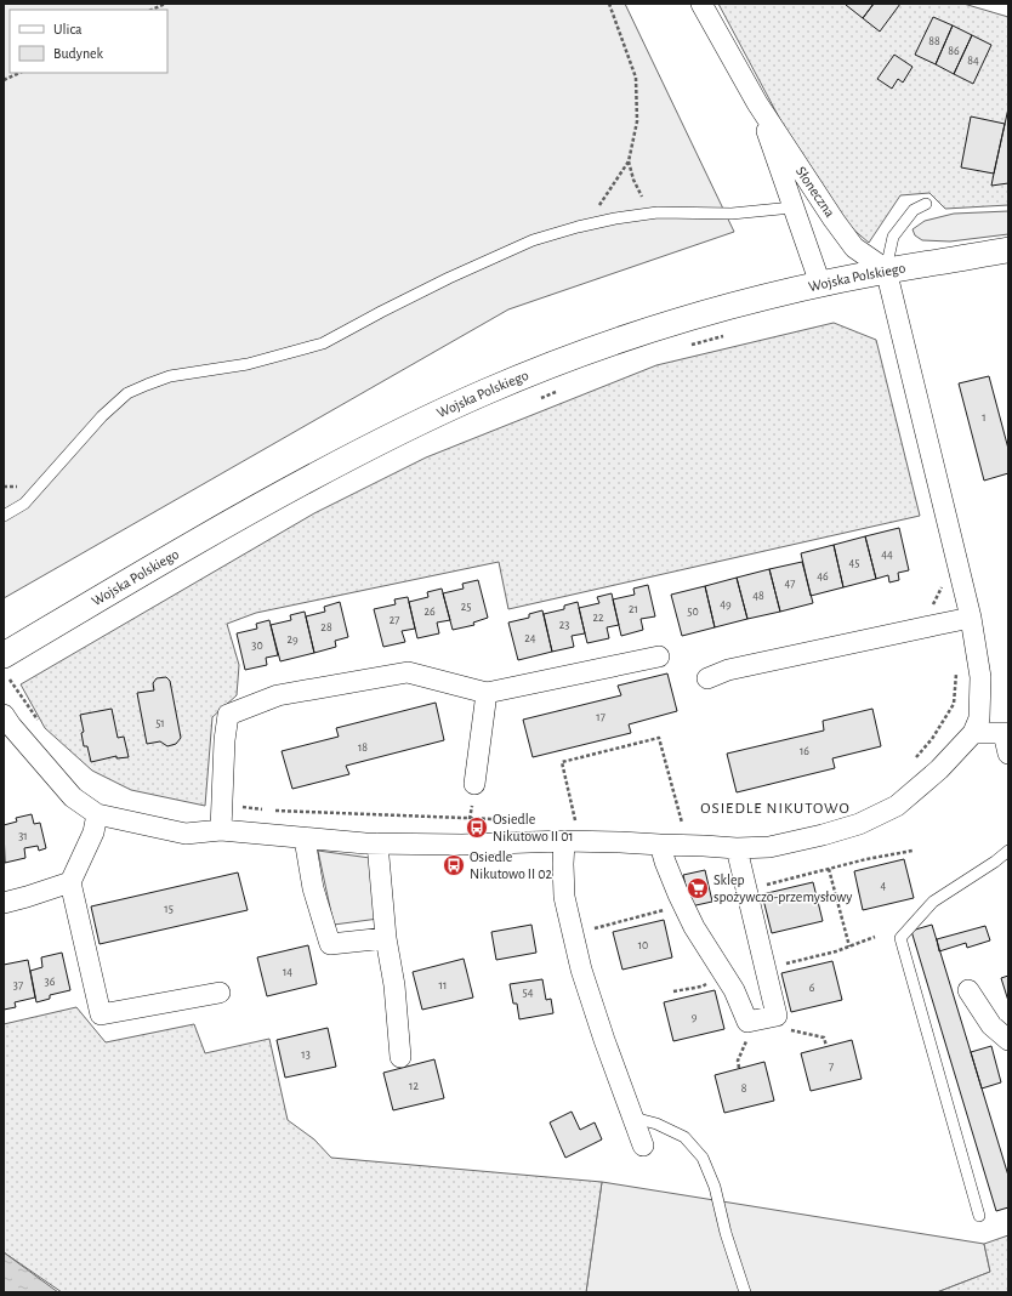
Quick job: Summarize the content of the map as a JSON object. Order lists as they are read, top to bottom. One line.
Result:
{"streets":{"street":["Słoneczna","Wojska Polskiego"]},"crossings":[["Słoneczna","Wojska Polskiego"]],"districts":["OSIEDLE NIKUTOWO"],"places":{"bus stop":["Osiedle Nikutowo II 01","Osiedle Nikutowo II 02"],"supermarket":["Sklep spożywczo-przemysłowy"]},"house_numbers":["88","86","84","1","44","45","46","47","48","49","25","21","26","50","22","27","23","28","24","29","30","17","51","18","16","31","4","15","10","14","36","37","11","6","54","9","13","7","12","8"],"legend":["Ulica","Budynek"]}
